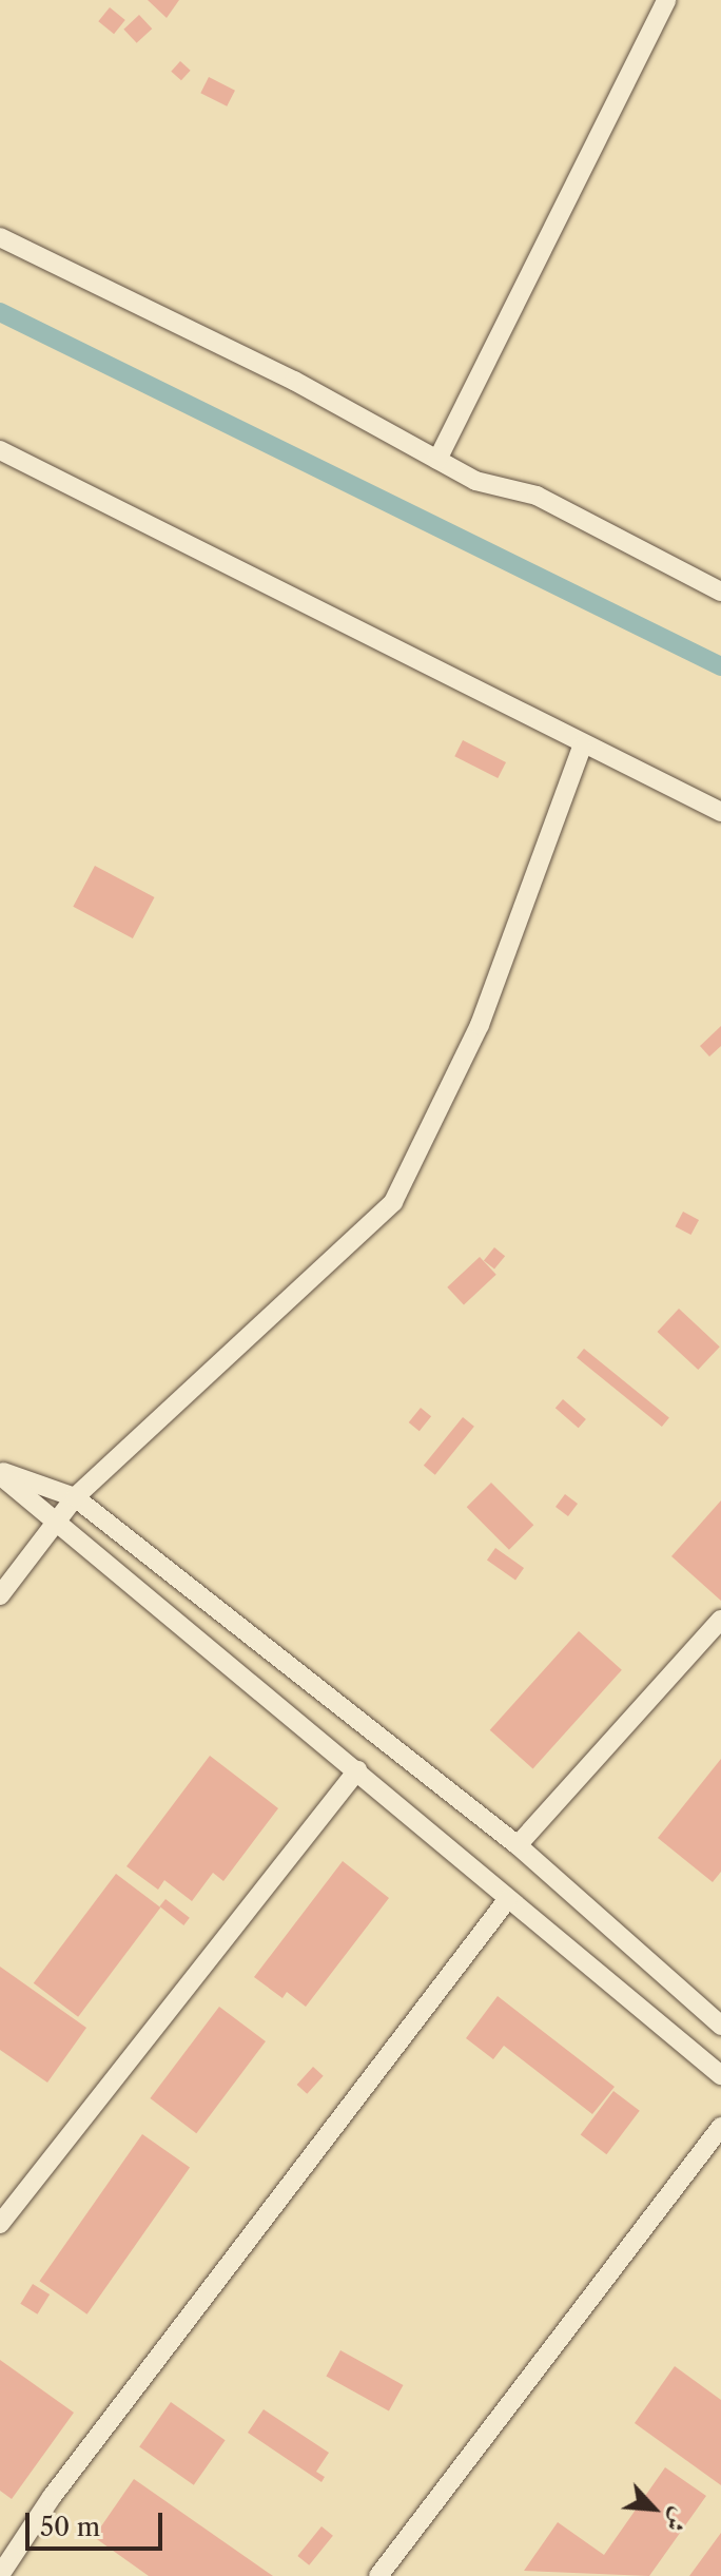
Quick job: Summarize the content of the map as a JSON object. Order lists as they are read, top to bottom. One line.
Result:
{"scale_bar":"50 m","north":"bottom right"}
